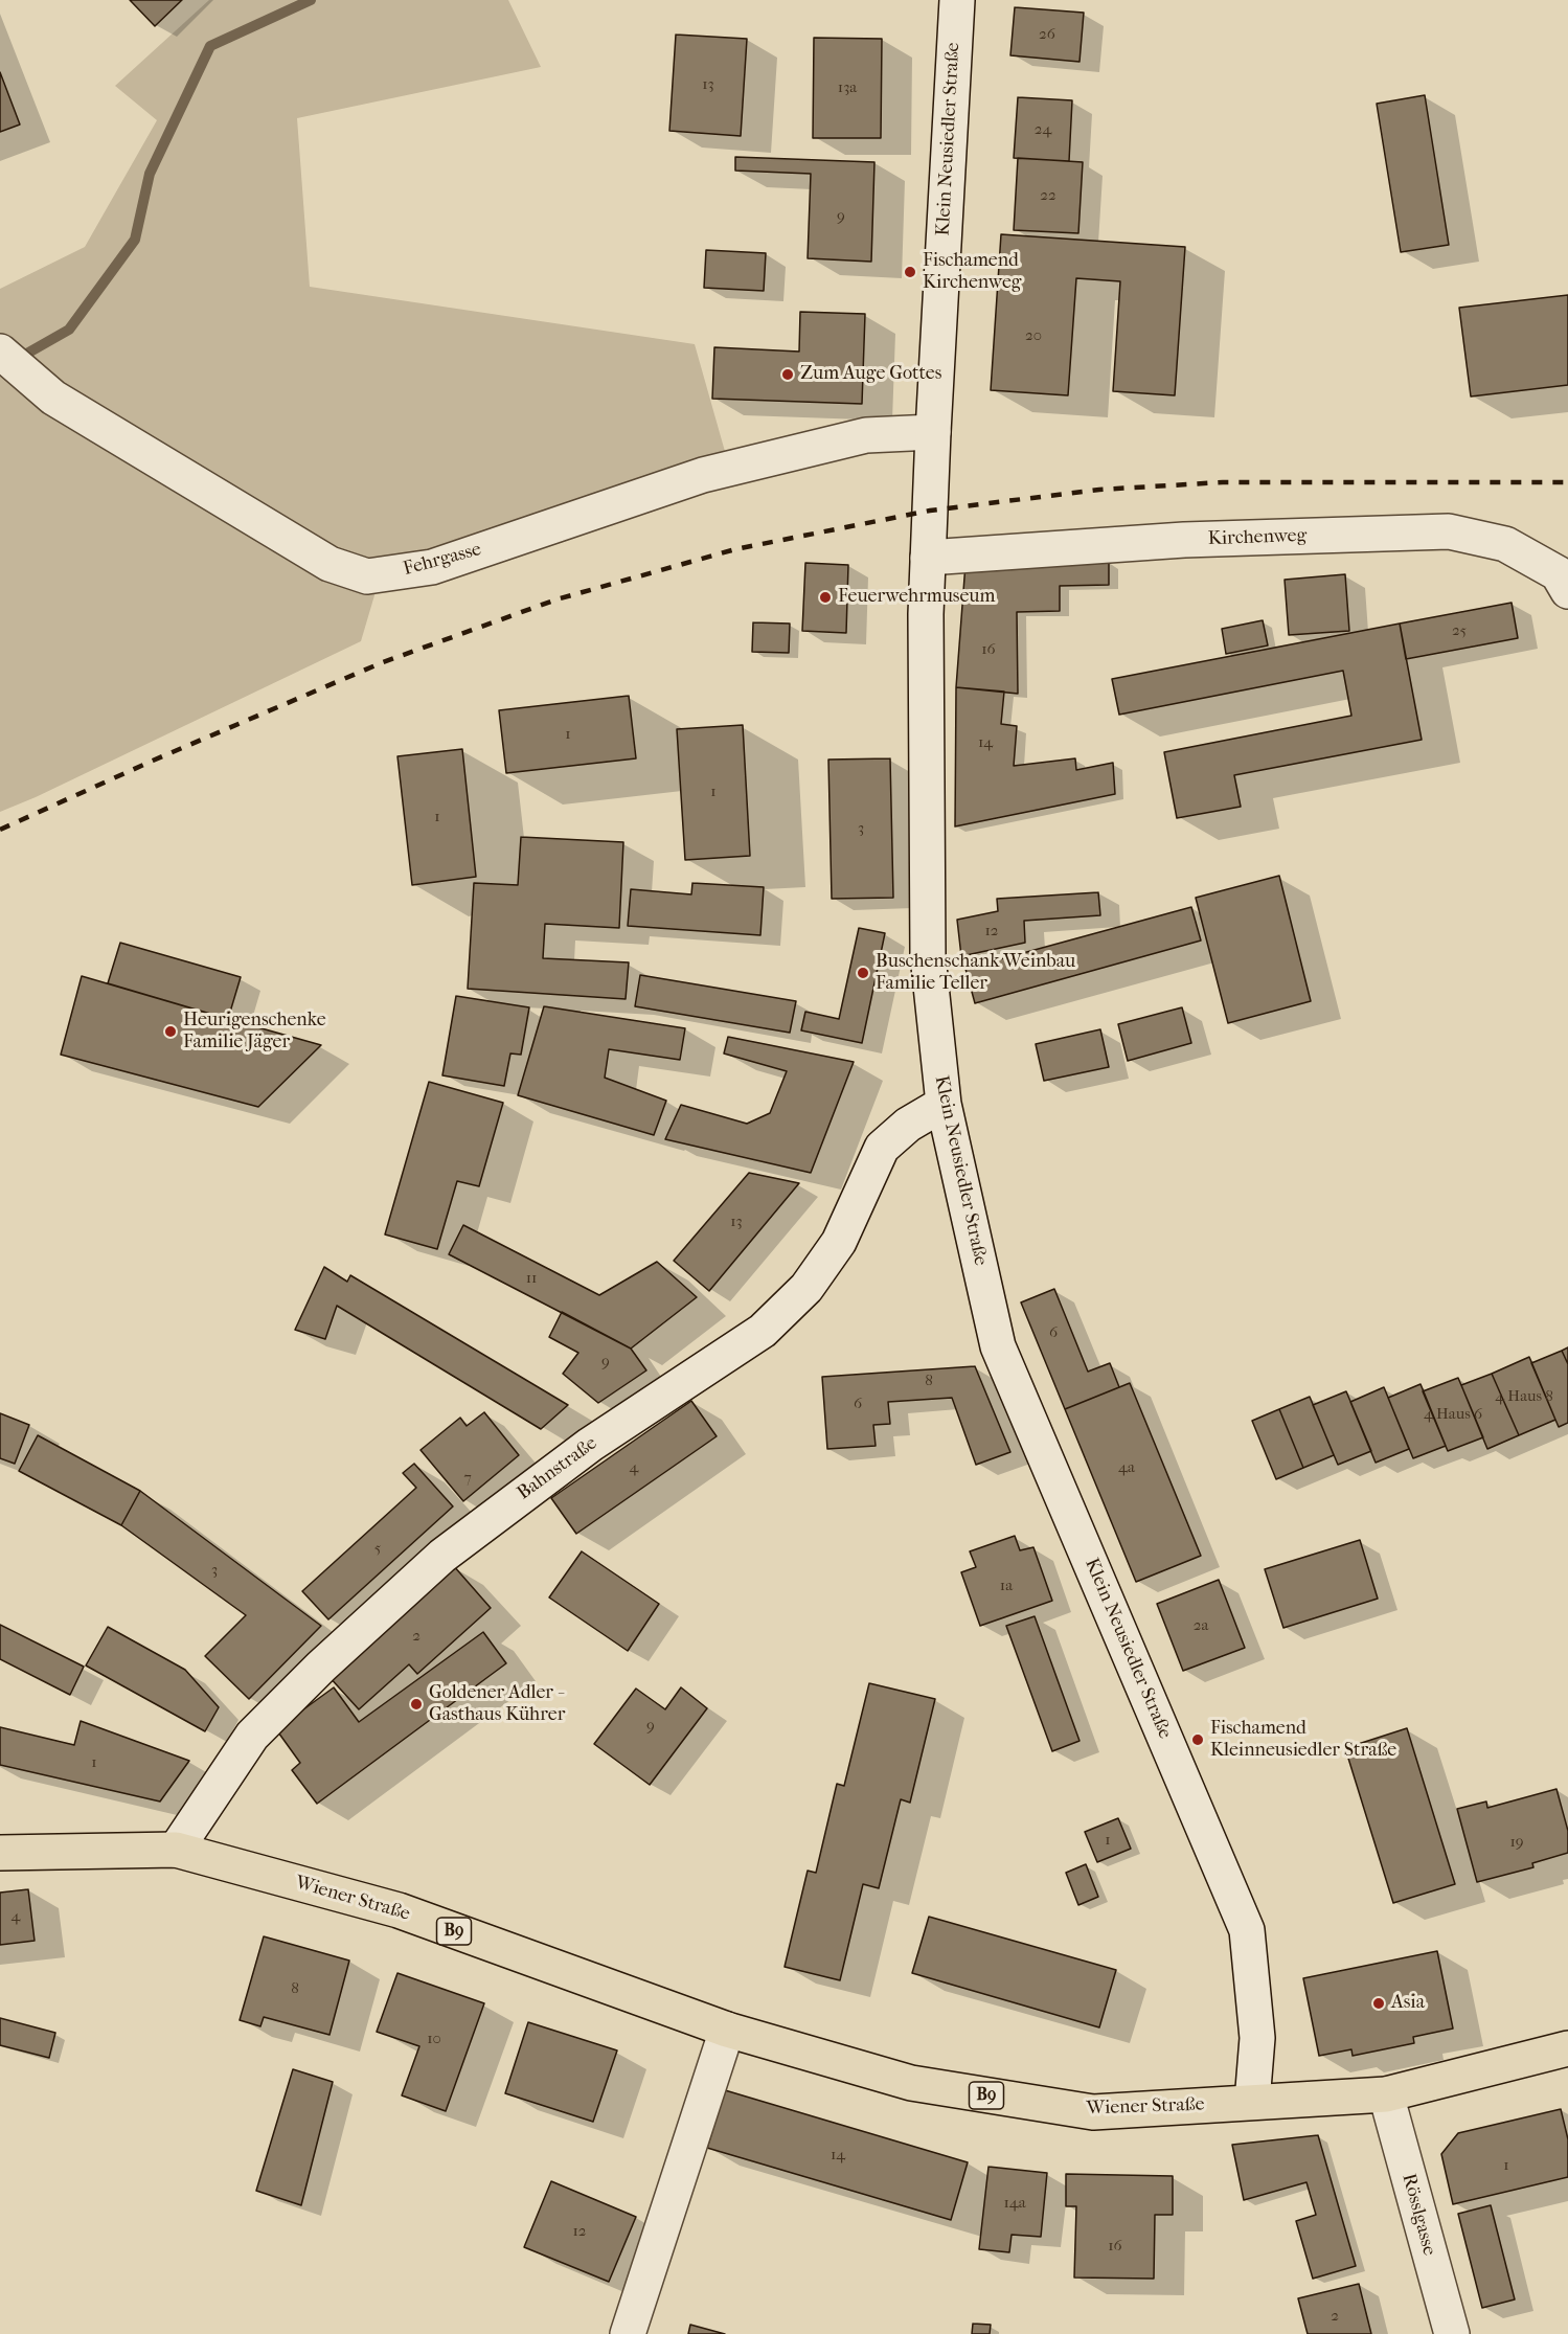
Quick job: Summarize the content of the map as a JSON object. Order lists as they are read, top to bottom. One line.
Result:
{"streets":{"main road":["Wiener Straße","B9"],"street":["Klein Neusiedler Straße","Kirchenweg","Fehrgasse","Bahnstraße","Rösslgasse"]},"crossings":[["Klein Neusiedler Straße","Kirchenweg"],["Klein Neusiedler Straße","Fehrgasse"],["Klein Neusiedler Straße","Bahnstraße"],["Klein Neusiedler Straße","Wiener Straße"],["Bahnstraße","Wiener Straße"],["Wiener Straße","Rösslgasse"]],"places":["Fischamend Kirchenweg","Zum Auge Gottes","Feuerwehrmuseum","Buschenschank Weinbau Familie Teller","Heurigenschenke Familie Jäger","Goldener Adler - Gasthaus Kührer","Fischamend Kleinneusiedler Straße","Asia"],"house_numbers":["26","13","13a","24","22","9","20","25","16","1","14","1","1","3","12","13","11","6","9","8","4 Haus 8","6","4 Haus 6","4","4a","7","5","3","1a","2a","2","9","1","1","19","4","8","10","14","1","14a","12","16","2"]}
